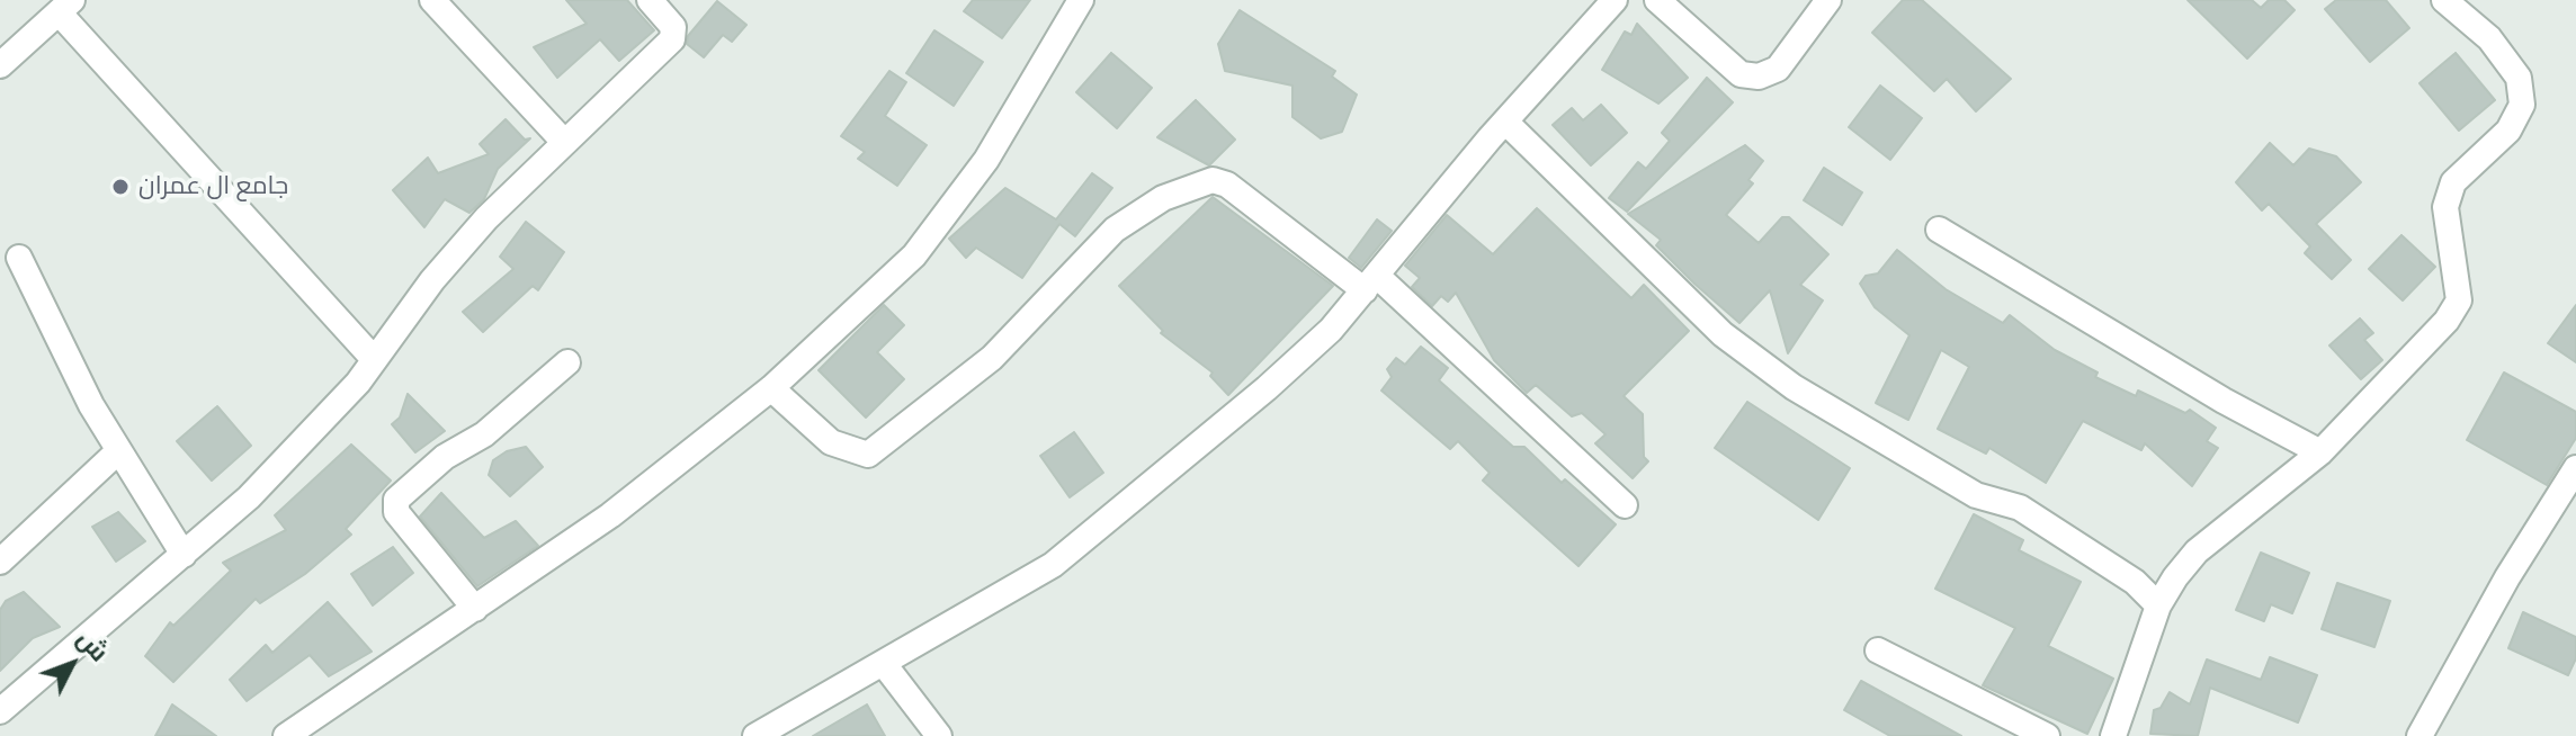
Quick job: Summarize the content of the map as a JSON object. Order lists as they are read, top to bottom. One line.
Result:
{"places":["جامع ال عمران"],"north":"top right"}
